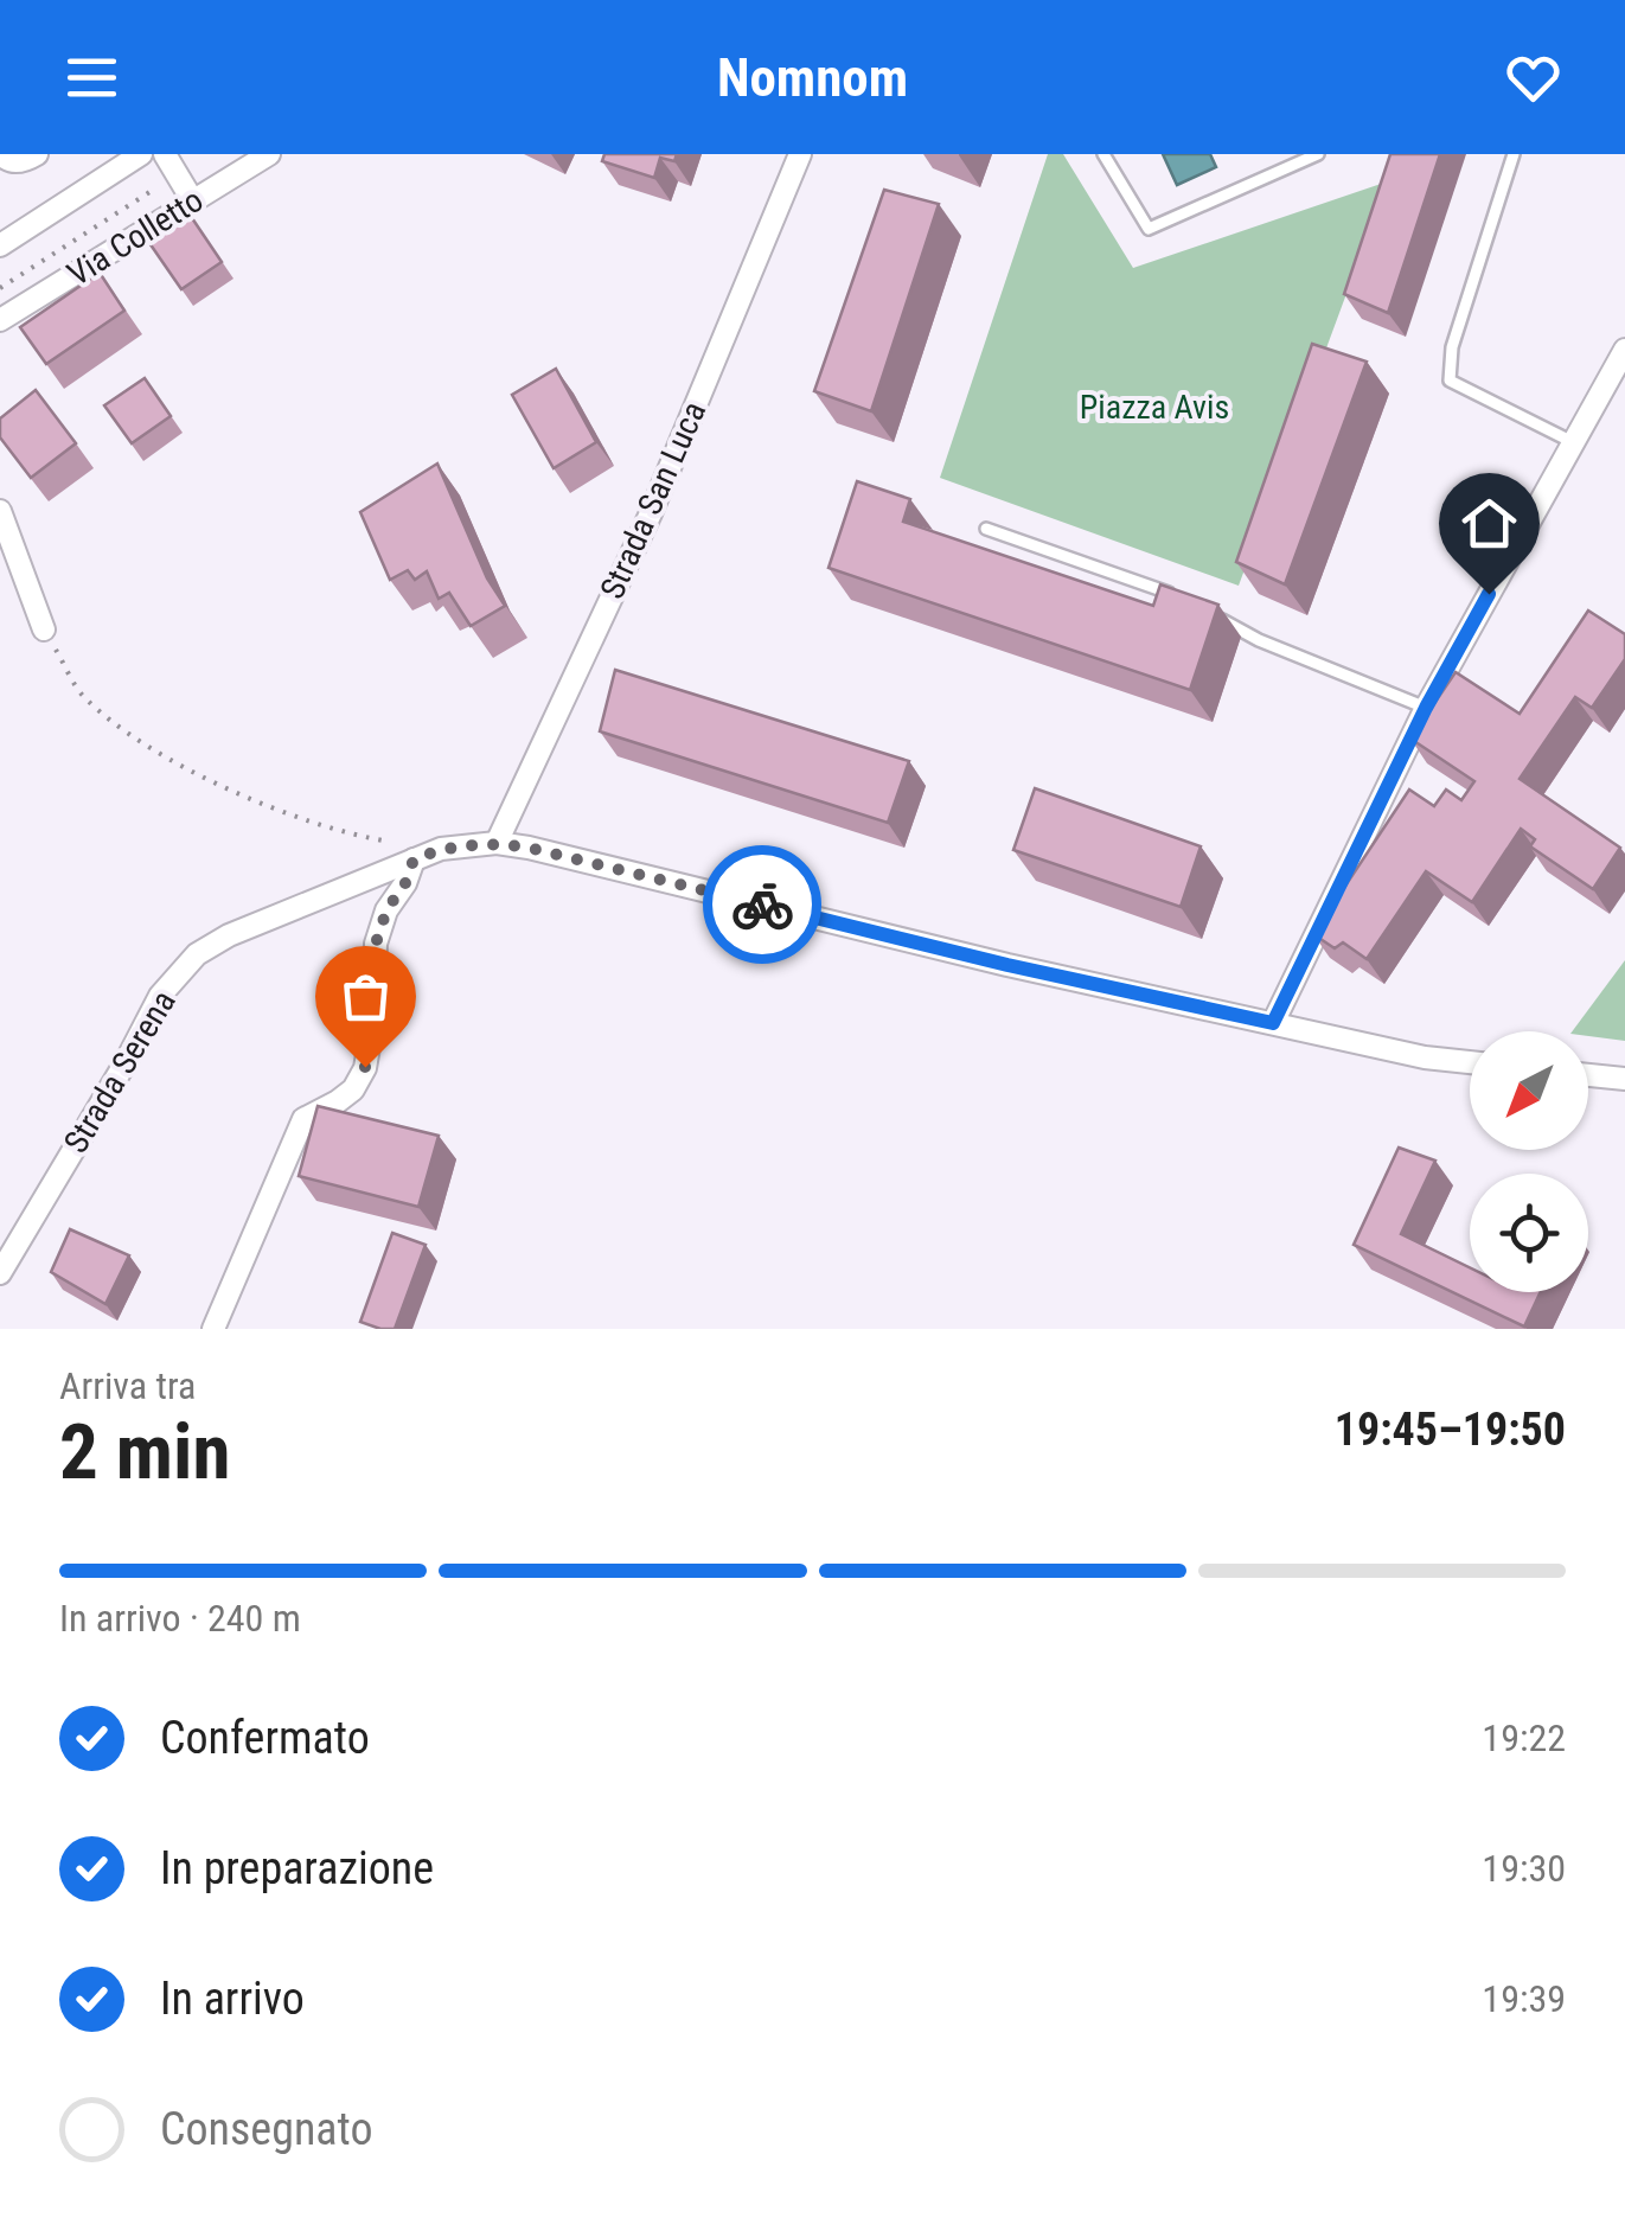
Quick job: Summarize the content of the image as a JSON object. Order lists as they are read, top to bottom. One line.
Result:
{"streets":{"street":["Via Colletto","Strada San Luca","Strada Serena"]},"crossings":[["Strada San Luca","Strada Serena"]],"parks":["Piazza Avis"],"north":"bottom left","page":{"header":"Nomnom","heading":["2 min","Arriva tra","19:45–19:50"],"bar":"In arrivo · 240 m","list":[["Confermato","19:22"],["In preparazione","19:30"],["In arrivo","19:39"],"Consegnato"]}}
